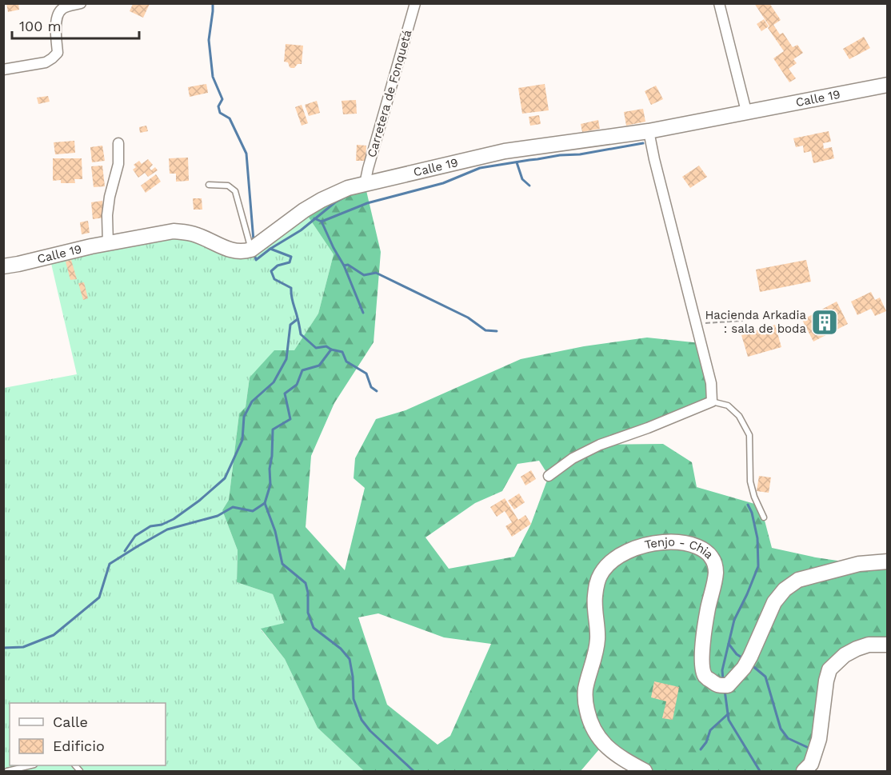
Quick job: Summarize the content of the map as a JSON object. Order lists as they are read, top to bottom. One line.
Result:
{"streets":{"street":["Carretera de Fonquetá","Calle 19","Tenjo - Chia"]},"crossings":[["Carretera de Fonquetá","Calle 19"]],"places":{"building":["Hacienda Arkadia : sala de boda"]},"legend":["Calle","Edificio"],"scale_bar":"100 m"}
